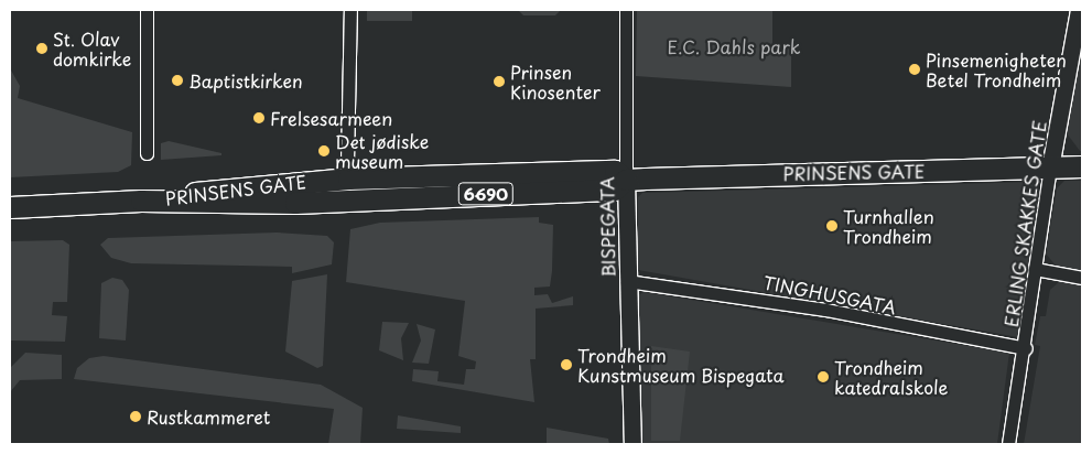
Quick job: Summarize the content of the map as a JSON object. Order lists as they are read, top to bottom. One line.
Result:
{"streets":{"main road":["PRINSENS GATE","6690"],"street":["ERLING SKAKKES GATE","BISPEGATA","TINGHUSGATA"]},"crossings":[["PRINSENS GATE","ERLING SKAKKES GATE"],["PRINSENS GATE","BISPEGATA"],["ERLING SKAKKES GATE","TINGHUSGATA"],["BISPEGATA","TINGHUSGATA"]],"parks":["E.C. Dahls park"],"places":["St. Olav domkirke","Pinsemenigheten Betel Trondheim","Baptistkirken","Prinsen Kinosenter","Frelsesarmeen","Det jødiske museum","Turnhallen Trondheim","Trondheim Kunstmuseum Bispegata","Trondheim katedralskole","Rustkammeret"]}
